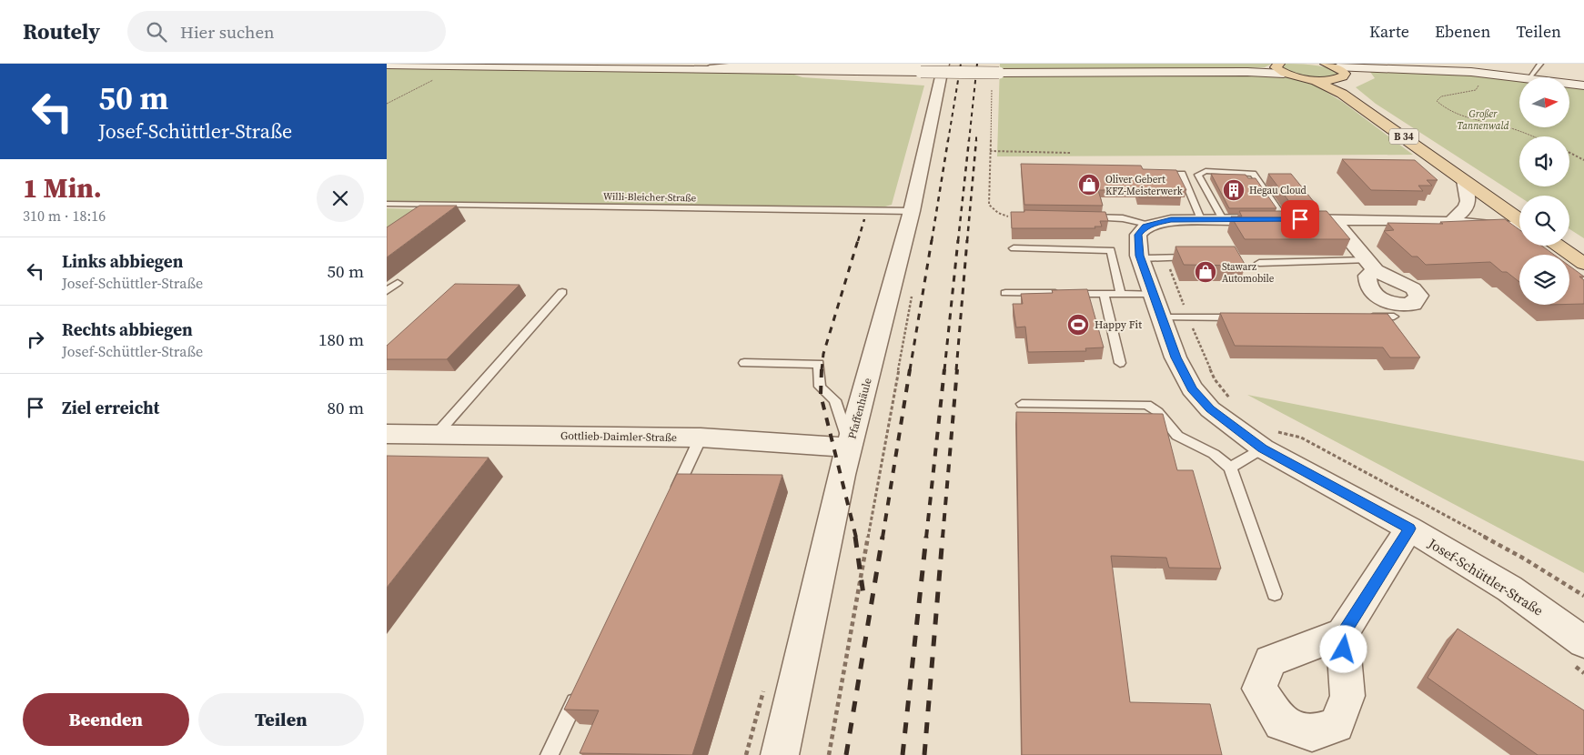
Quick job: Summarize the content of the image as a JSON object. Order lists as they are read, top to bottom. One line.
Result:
{"streets":{"main road":["B 34"],"street":["Pfaffenhäule","Gottlieb-Daimler-Straße","Josef-Schüttler-Straße"],"lane":["Willi-Bleicher-Straße"]},"crossings":[["Willi-Bleicher-Straße","Pfaffenhäule"],["Pfaffenhäule","Gottlieb-Daimler-Straße"]],"parks":["Großer Tannenwald"],"places":{"shop":["Oliver Gebert KFZ-Meisterwerk","Stawarz Automobile"],"building":["Hegau Cloud"],"sports":["Happy Fit"]},"north":"right","page":{"header":"Routely","search":"Hier suchen","nav":["Karte","Ebenen","Teilen"],"turn":["50 m","Josef-Schüttler-Straße"],"heading":["1 Min.","310 m · 18:16"],"list":[{"name":"Links abbiegen","note":"Josef-Schüttler-Straße","value":"50 m"},{"name":"Rechts abbiegen","note":"Josef-Schüttler-Straße","value":"180 m"},{"name":"Ziel erreicht","value":"80 m"}],"buttons":["Beenden","Teilen"]}}
